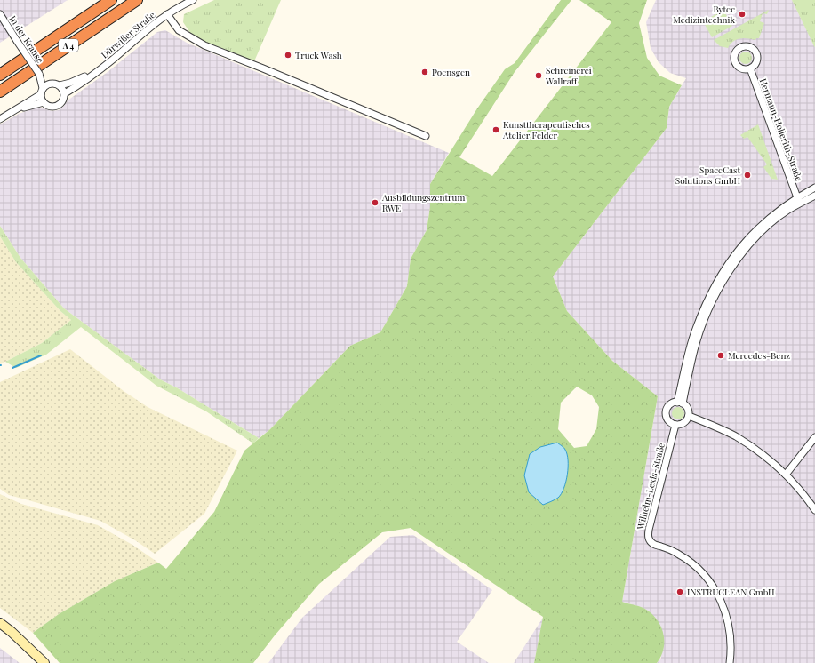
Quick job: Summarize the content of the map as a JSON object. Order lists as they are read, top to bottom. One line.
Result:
{"streets":{"highway":["A 4"],"street":["Dürwißer Straße","In der Krause","Hermann-Hollerith-Straße","Wilhelm-Lexis-Straße"]},"crossings":[["Dürwißer Straße","In der Krause"],["Hermann-Hollerith-Straße","Wilhelm-Lexis-Straße"]],"places":["Bytec Medizintechnik","Truck Wash","Poensgen","Schreinerei Wallraff","Kunsttherapeutisches Atelier Felder","SpaceCast Solutions GmbH","Ausbildungszentrum RWE","Mercedes-Benz","INSTRUCLEAN GmbH"]}
